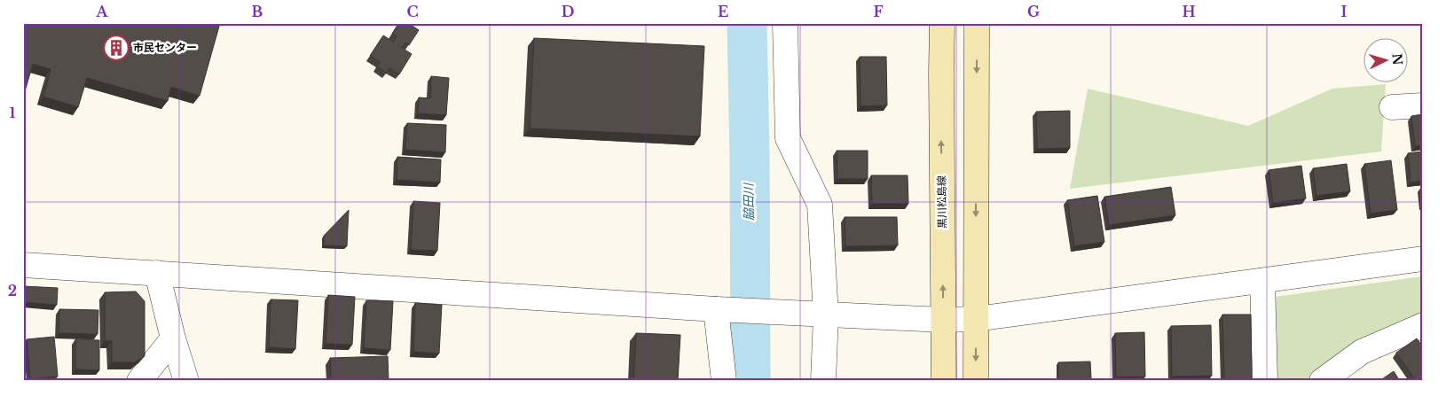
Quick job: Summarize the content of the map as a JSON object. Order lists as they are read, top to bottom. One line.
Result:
{"streets":{"main road":["黒川松島線"]},"water":["脇田川"],"places":{"building":["市民センター"]},"north":"right","grid":{"columns":["A","B","C","D","E","F","G","H","I"],"rows":["1","2"]}}
